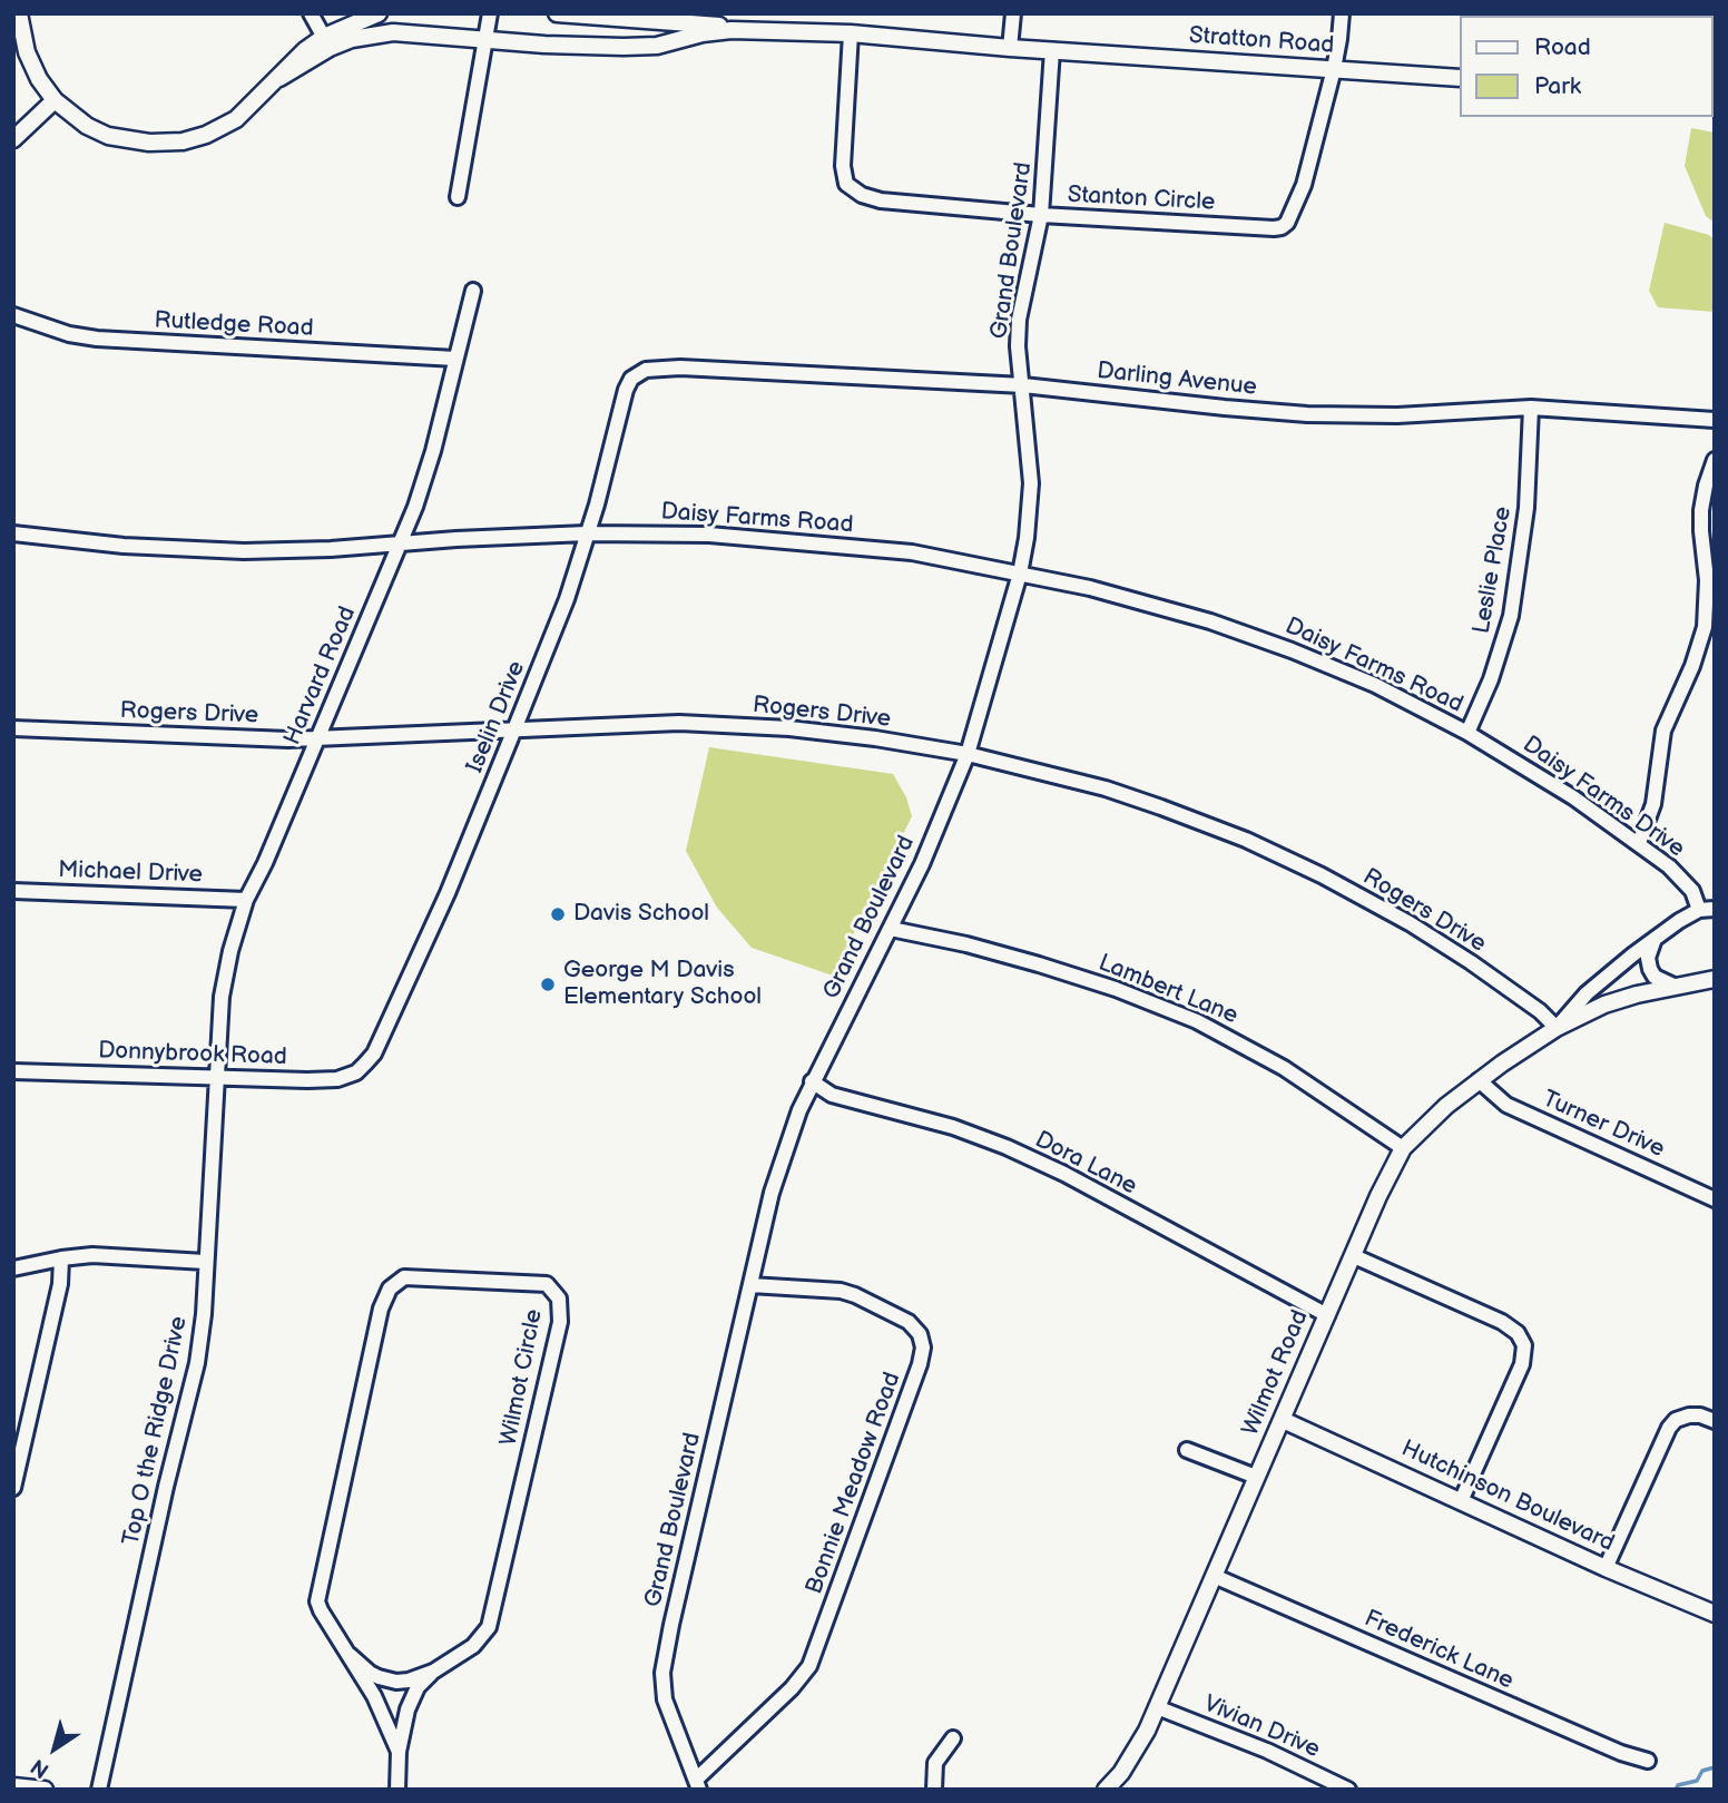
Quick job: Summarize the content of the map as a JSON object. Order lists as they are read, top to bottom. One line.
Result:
{"streets":{"street":["Stratton Road","Stanton Circle","Grand Boulevard","Rutledge Road","Darling Avenue","Daisy Farms Road","Leslie Place","Harvard Road","Rogers Drive","Iselin Drive","Daisy Farms Drive","Michael Drive","Lambert Lane","Donnybrook Road","Turner Drive","Dora Lane","Wilmot Road","Wilmot Circle","Top O the Ridge Drive","Bonnie Meadow Road","Hutchinson Boulevard","Frederick Lane","Vivian Drive"]},"crossings":[["Stratton Road","Stanton Circle"],["Stratton Road","Grand Boulevard"],["Stanton Circle","Grand Boulevard"],["Grand Boulevard","Darling Avenue"],["Grand Boulevard","Daisy Farms Road"],["Grand Boulevard","Rogers Drive"],["Grand Boulevard","Lambert Lane"],["Grand Boulevard","Dora Lane"],["Grand Boulevard","Bonnie Meadow Road"],["Rutledge Road","Harvard Road"],["Darling Avenue","Leslie Place"],["Darling Avenue","Iselin Drive"],["Daisy Farms Road","Leslie Place"],["Daisy Farms Road","Harvard Road"],["Daisy Farms Road","Iselin Drive"],["Daisy Farms Road","Daisy Farms Drive"],["Leslie Place","Daisy Farms Drive"],["Harvard Road","Rogers Drive"],["Harvard Road","Michael Drive"],["Harvard Road","Donnybrook Road"],["Harvard Road","Top O the Ridge Drive"],["Rogers Drive","Iselin Drive"],["Rogers Drive","Wilmot Road"],["Iselin Drive","Donnybrook Road"],["Daisy Farms Drive","Wilmot Road"],["Lambert Lane","Wilmot Road"],["Donnybrook Road","Top O the Ridge Drive"],["Turner Drive","Wilmot Road"],["Dora Lane","Wilmot Road"],["Wilmot Road","Hutchinson Boulevard"],["Wilmot Road","Frederick Lane"],["Wilmot Road","Vivian Drive"]],"places":["Davis School","George M Davis Elementary School"],"legend":["Road","Park"],"north":"bottom left"}
